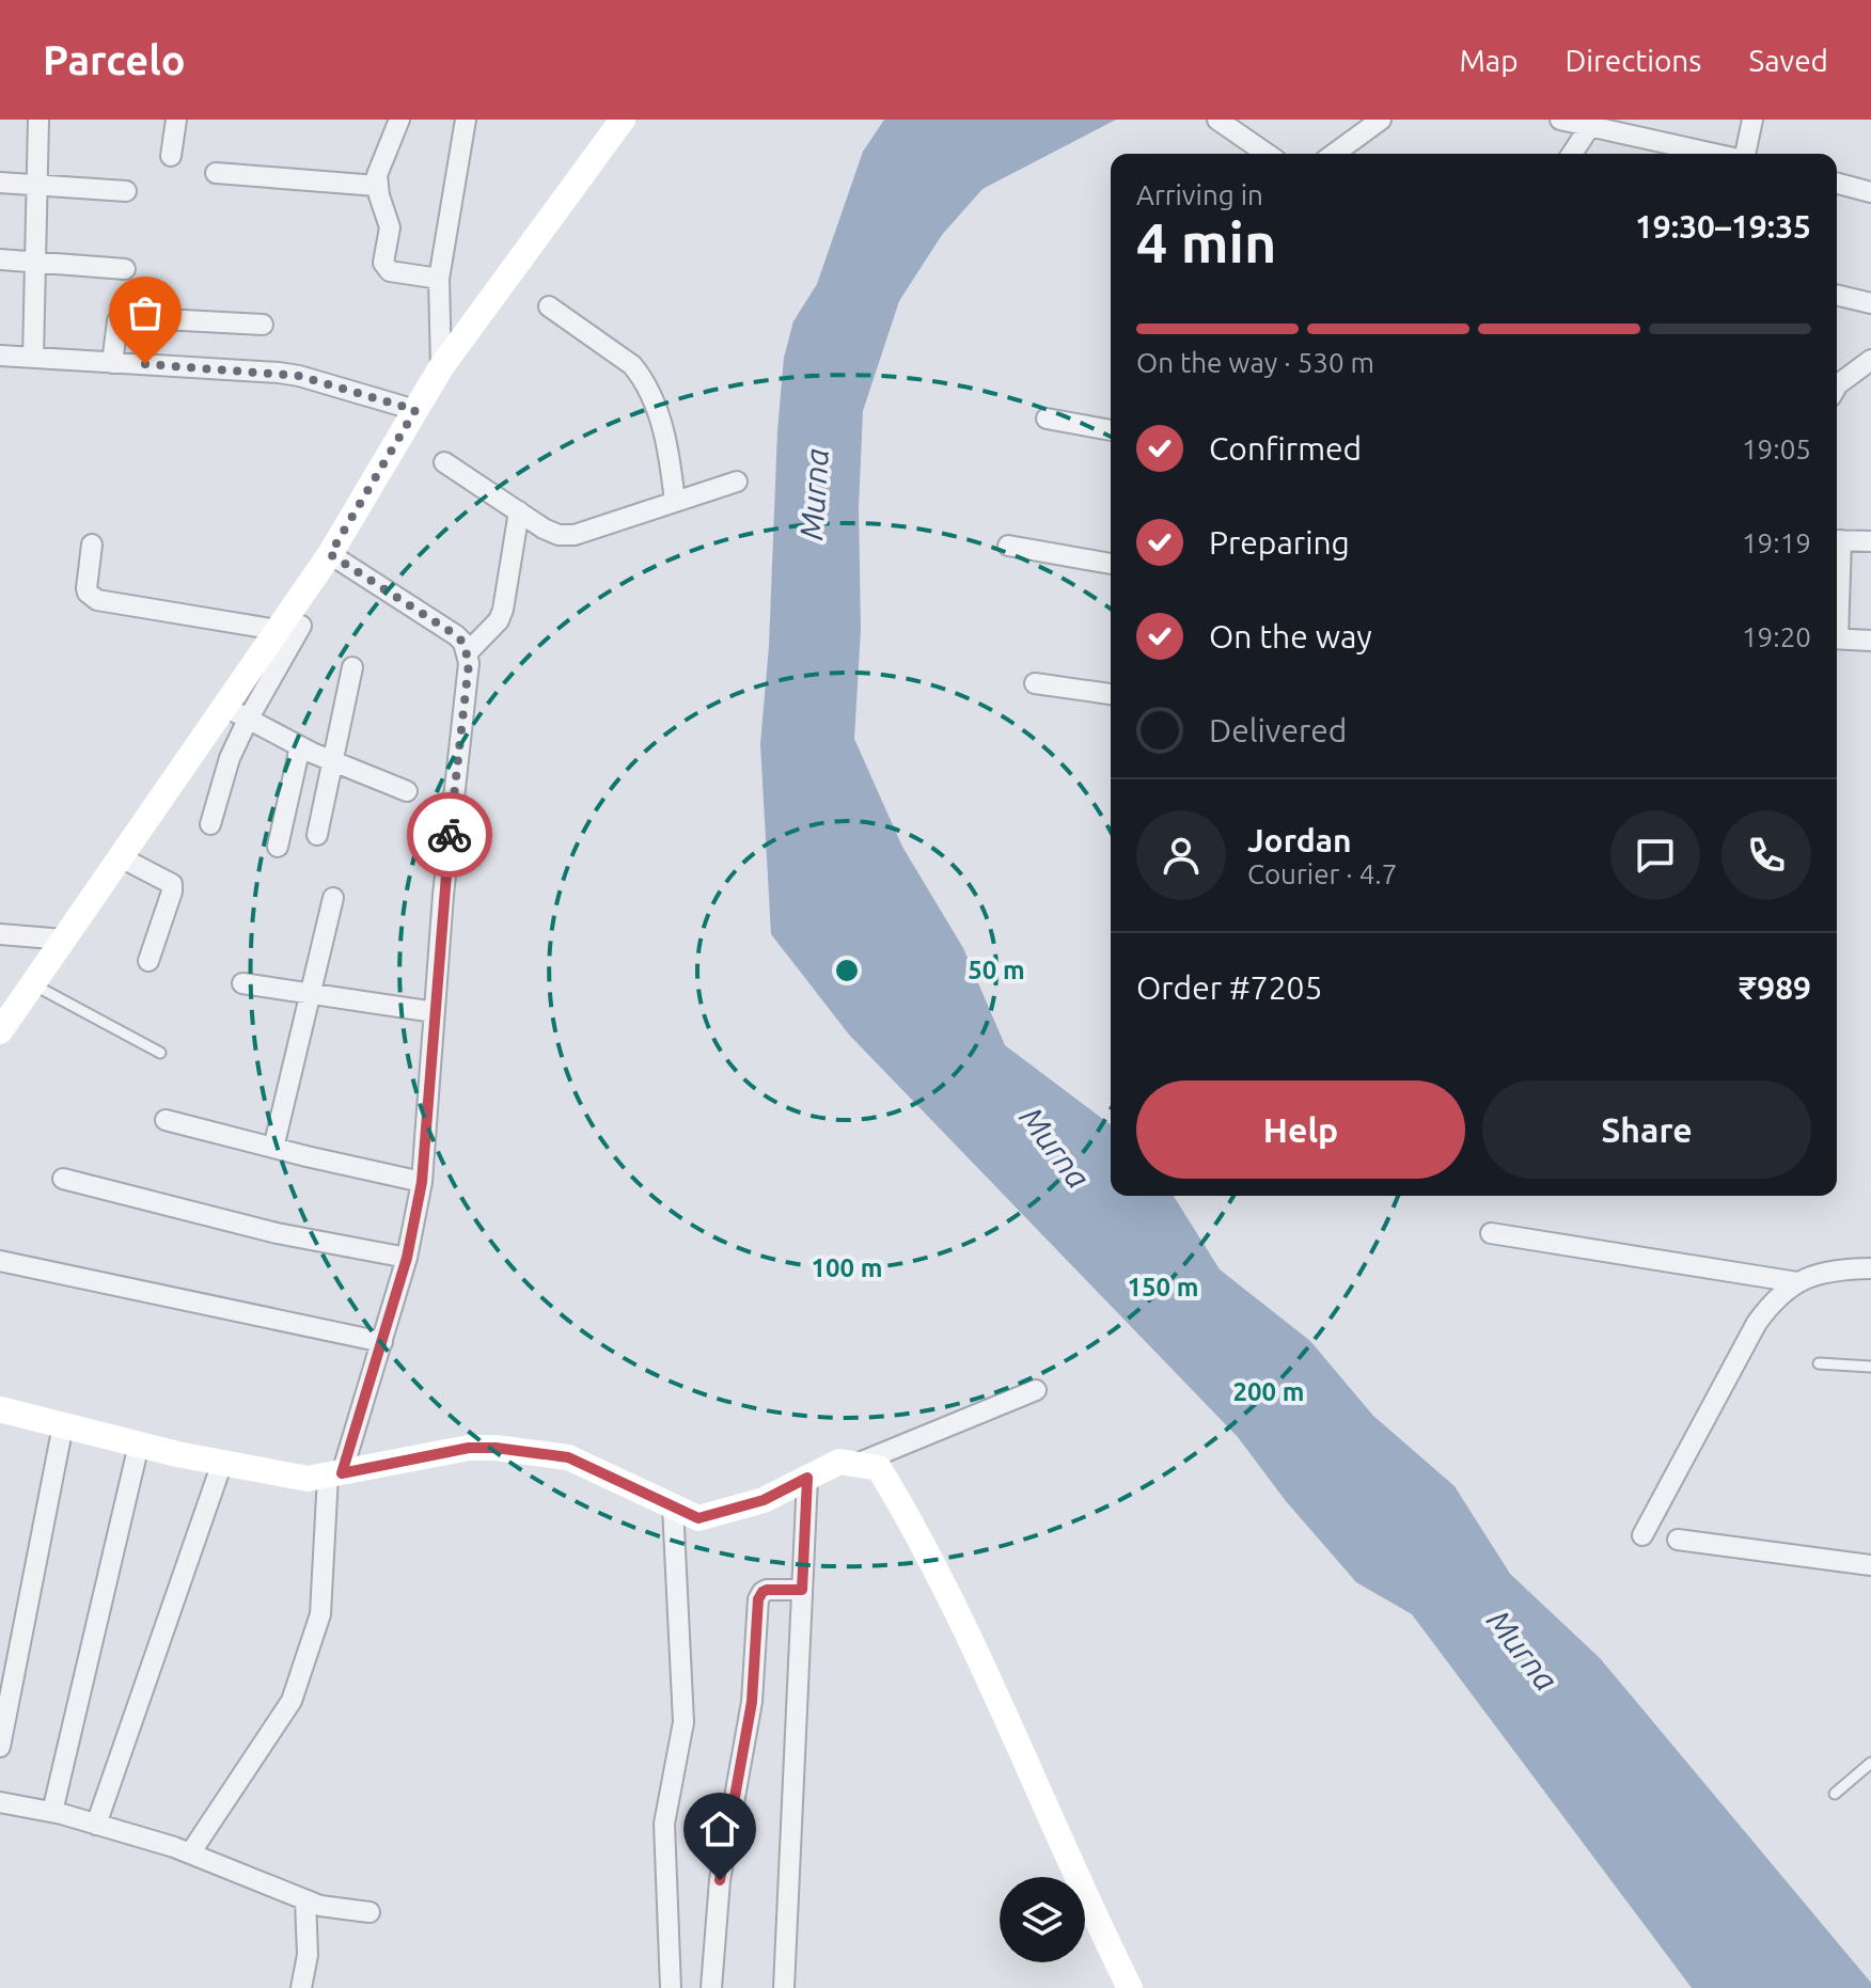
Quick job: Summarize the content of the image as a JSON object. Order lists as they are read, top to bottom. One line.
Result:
{"water":["Murna"],"page":{"header":"Parcelo","nav":["Map","Directions","Saved"],"heading":["4 min","Arriving in","19:30–19:35"],"panel":["Jordan","Courier · 4.7","Order #7205","₹989"],"bar":"On the way · 530 m","list":[["Confirmed","19:05"],["Preparing","19:19"],["On the way","19:20"],"Delivered"],"buttons":["Help","Share"]},"rings":["50 m","100 m","150 m","200 m"]}
